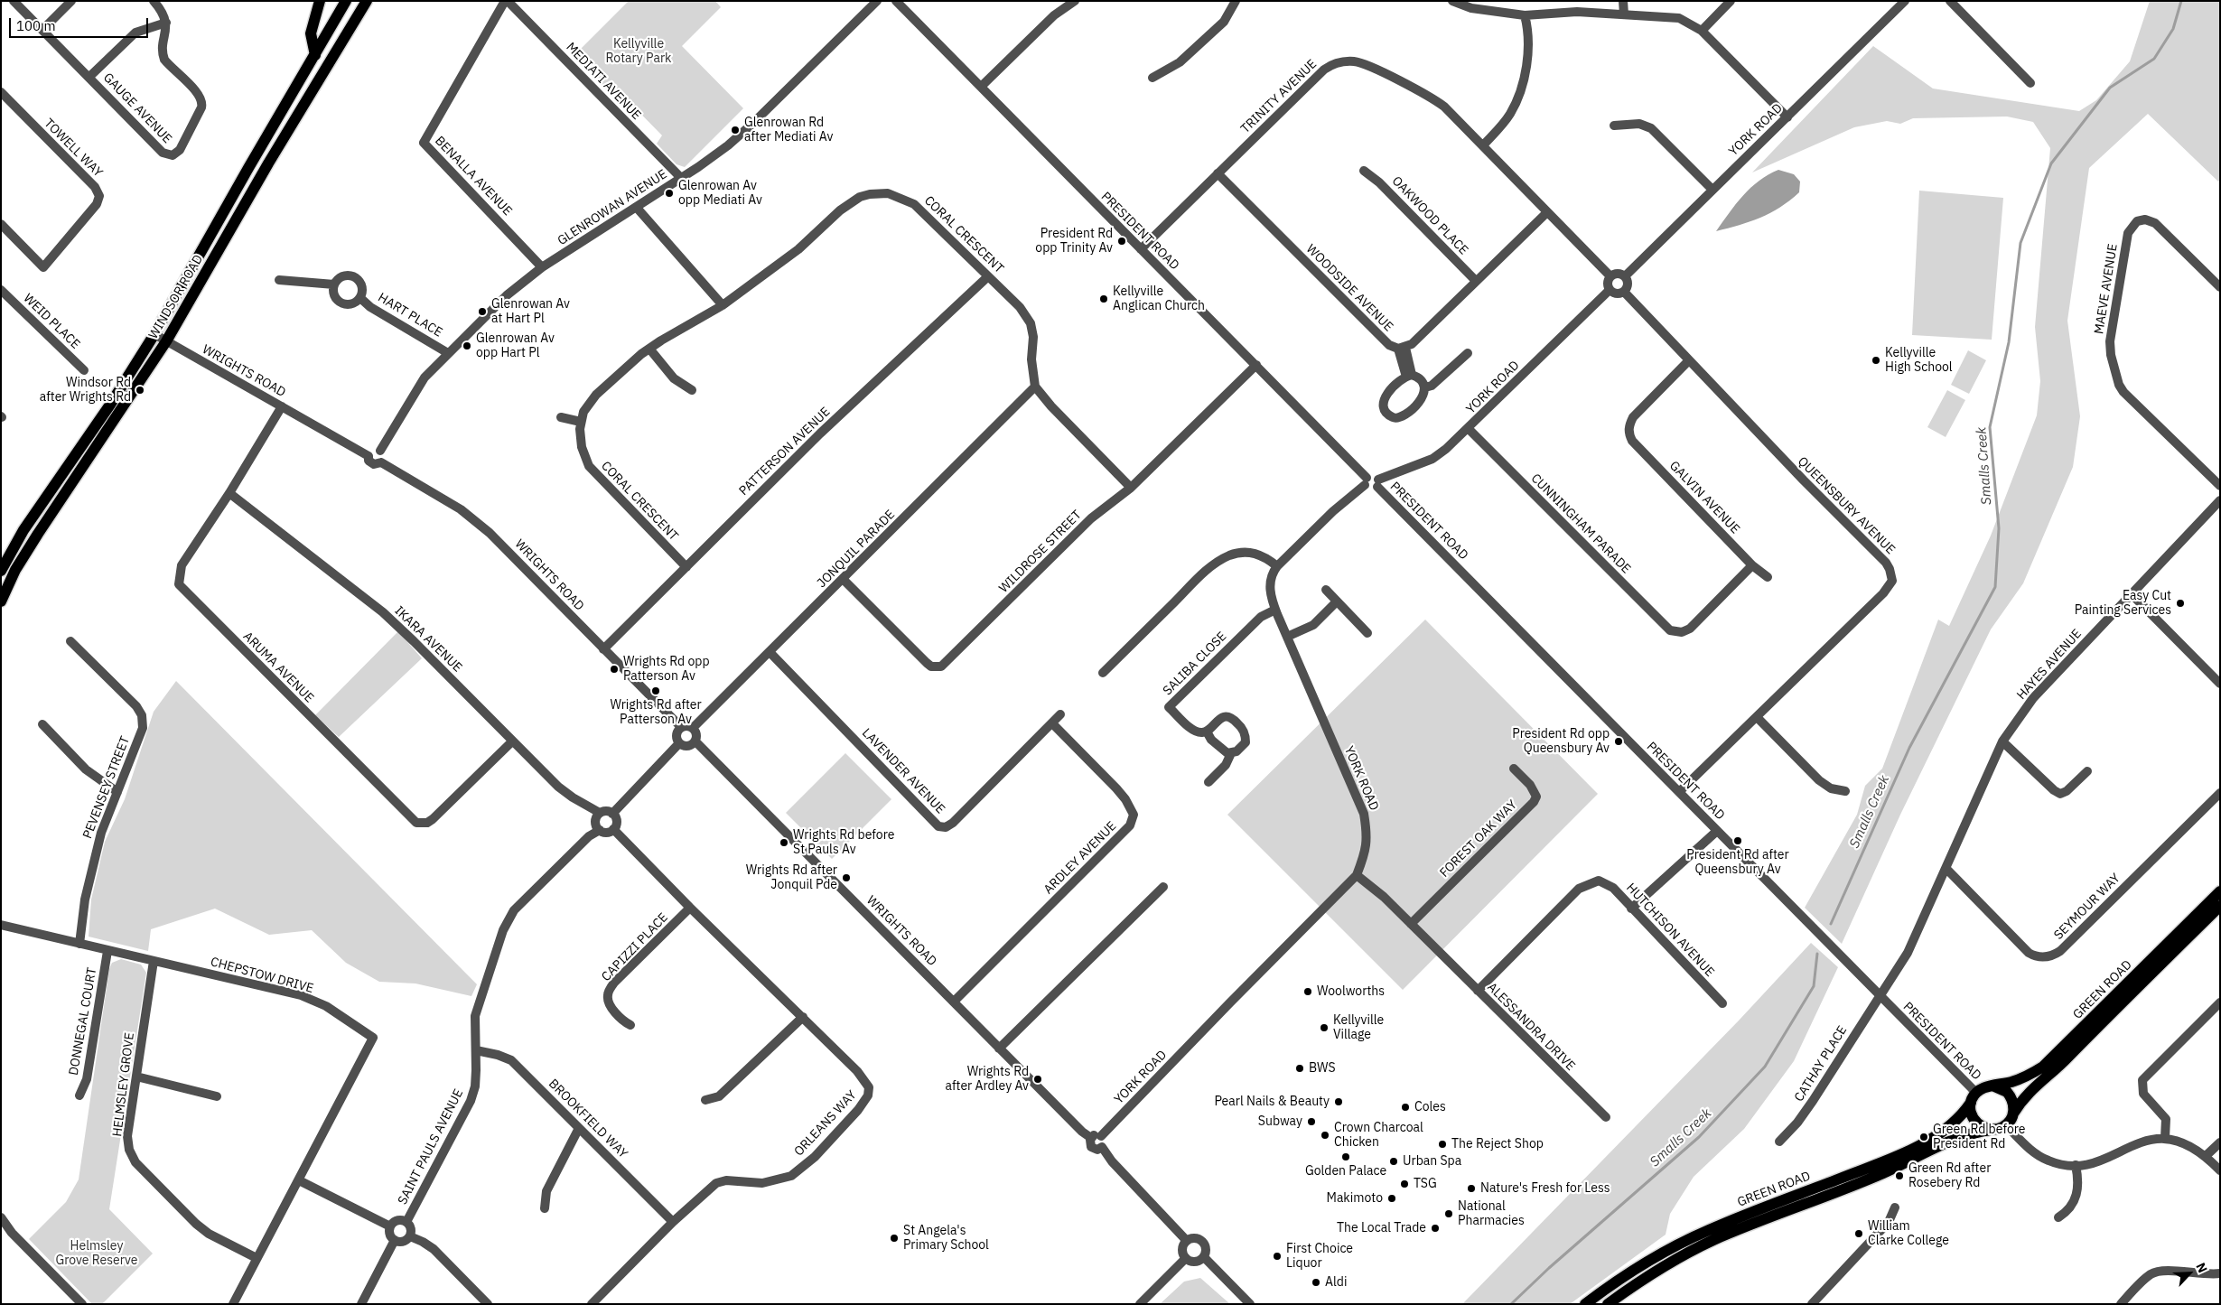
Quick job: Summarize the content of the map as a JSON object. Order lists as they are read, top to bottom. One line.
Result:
{"streets":{"main road":["WINDSOR ROAD","GREEN ROAD"],"street":["MEDIATI AVENUE","TRINITY AVENUE","GAUGE AVENUE","YORK ROAD","TOWELL WAY","BENALLA AVENUE","GLENROWAN AVENUE","OAKWOOD PLACE","PRESIDENT ROAD","CORAL CRESCENT","WOODSIDE AVENUE","MAEVE AVENUE","HART PLACE","WEID PLACE","WRIGHTS ROAD","PATTERSON AVENUE","GALVIN AVENUE","QUEENSBURY AVENUE","CUNNINGHAM PARADE","JONQUIL PARADE","WILDROSE STREET","IKARA AVENUE","SALIBA CLOSE","HAYES AVENUE","ARUMA AVENUE","LAVENDER AVENUE","PEVENSEY STREET","FOREST OAK WAY","ARDLEY AVENUE","SEYMOUR WAY","HUTCHISON AVENUE","CAPIZZI PLACE","CHEPSTOW DRIVE","DONNEGAL COURT","ALESSANDRA DRIVE","CATHAY PLACE","HELMSLEY GROVE","BROOKFIELD WAY","ORLEANS WAY","SAINT PAULS AVENUE"]},"crossings":[["MEDIATI AVENUE","BENALLA AVENUE"],["MEDIATI AVENUE","GLENROWAN AVENUE"],["TRINITY AVENUE","YORK ROAD"],["TRINITY AVENUE","PRESIDENT ROAD"],["TRINITY AVENUE","WOODSIDE AVENUE"],["TRINITY AVENUE","QUEENSBURY AVENUE"],["YORK ROAD","PRESIDENT ROAD"],["YORK ROAD","WRIGHTS ROAD"],["YORK ROAD","QUEENSBURY AVENUE"],["YORK ROAD","CUNNINGHAM PARADE"],["YORK ROAD","SALIBA CLOSE"],["YORK ROAD","ALESSANDRA DRIVE"],["BENALLA AVENUE","GLENROWAN AVENUE"],["GLENROWAN AVENUE","HART PLACE"],["GLENROWAN AVENUE","WRIGHTS ROAD"],["PRESIDENT ROAD","QUEENSBURY AVENUE"],["PRESIDENT ROAD","WILDROSE STREET"],["PRESIDENT ROAD","HAYES AVENUE"],["PRESIDENT ROAD","GREEN ROAD"],["PRESIDENT ROAD","CATHAY PLACE"],["CORAL CRESCENT","PATTERSON AVENUE"],["CORAL CRESCENT","JONQUIL PARADE"],["WINDSOR ROAD","WRIGHTS ROAD"],["WRIGHTS ROAD","PATTERSON AVENUE"],["WRIGHTS ROAD","JONQUIL PARADE"],["WRIGHTS ROAD","ARUMA AVENUE"],["WRIGHTS ROAD","ARDLEY AVENUE"],["GALVIN AVENUE","QUEENSBURY AVENUE"],["GALVIN AVENUE","CUNNINGHAM PARADE"],["JONQUIL PARADE","WILDROSE STREET"],["JONQUIL PARADE","LAVENDER AVENUE"],["IKARA AVENUE","ARUMA AVENUE"],["IKARA AVENUE","ORLEANS WAY"],["IKARA AVENUE","SAINT PAULS AVENUE"],["HAYES AVENUE","SEYMOUR WAY"],["HAYES AVENUE","CATHAY PLACE"],["LAVENDER AVENUE","ARDLEY AVENUE"],["PEVENSEY STREET","CHEPSTOW DRIVE"],["FOREST OAK WAY","ALESSANDRA DRIVE"],["HUTCHISON AVENUE","ALESSANDRA DRIVE"],["CAPIZZI PLACE","ORLEANS WAY"],["CHEPSTOW DRIVE","DONNEGAL COURT"],["CHEPSTOW DRIVE","HELMSLEY GROVE"],["BROOKFIELD WAY","ORLEANS WAY"],["BROOKFIELD WAY","SAINT PAULS AVENUE"],["ORLEANS WAY","SAINT PAULS AVENUE"]],"water":["Smalls Creek"],"parks":["Kellyville Rotary Park","Helmsley Grove Reserve"],"places":["Glenrowan Rd after Mediati Av","Glenrowan Av opp Mediati Av","President Rd opp Trinity Av","Kellyville Anglican Church","Glenrowan Av at Hart Pl","Glenrowan Av opp Hart Pl","Kellyville High School","Windsor Rd after Wrights Rd","Easy Cut Painting Services","Wrights Rd opp Patterson Av","Wrights Rd after Patterson Av","President Rd opp Queensbury Av","President Rd after Queensbury Av","Wrights Rd before St Pauls Av","Wrights Rd after Jonquil Pde","Woolworths","Kellyville Village","BWS","Wrights Rd after Ardley Av","Pearl Nails & Beauty","Coles","Subway","Crown Charcoal Chicken","Green Rd before President Rd","The Reject Shop","Golden Palace","Urban Spa","Green Rd after Rosebery Rd","TSG","Nature's Fresh for Less","Makimoto","National Pharmacies","The Local Trade","William Clarke College","St Angela's Primary School","First Choice Liquor","Aldi"],"scale_bar":"100 m","north":"top right"}
